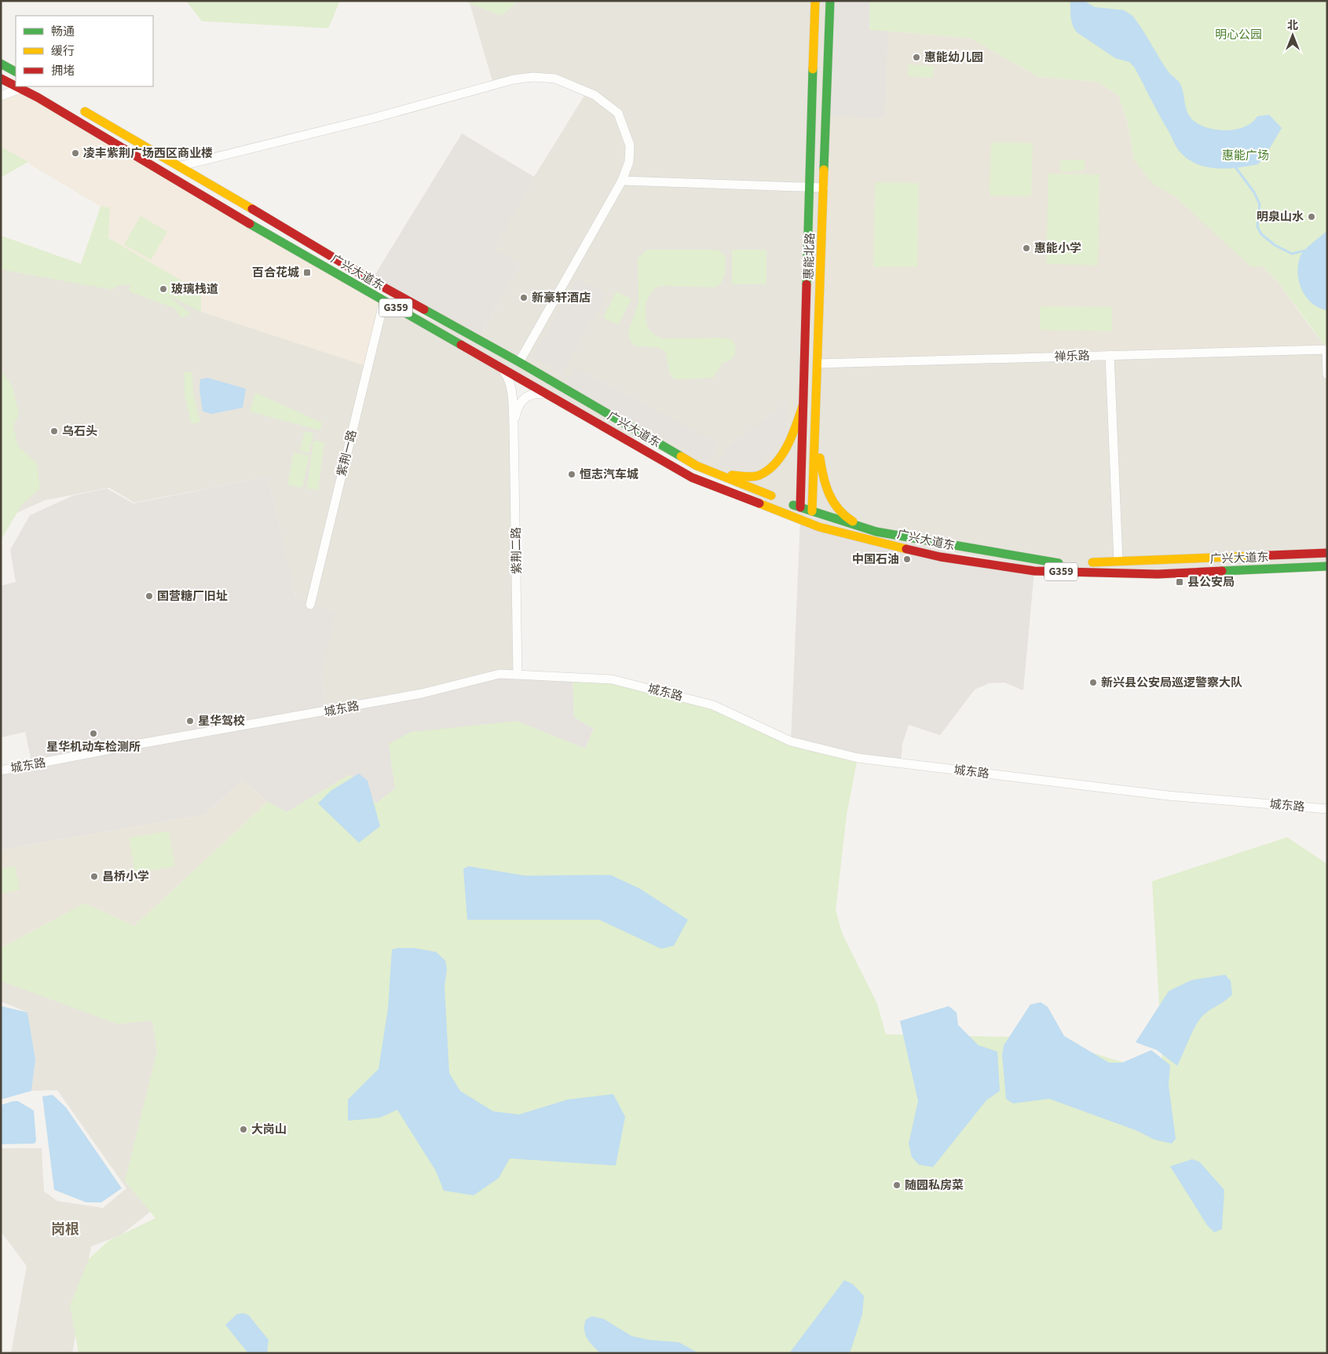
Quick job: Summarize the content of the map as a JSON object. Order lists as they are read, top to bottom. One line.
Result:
{"streets":{"main road":["惠能北路","广兴大道东","G359"],"street":["禅乐路","紫荆一路","紫荆二路","城东路"]},"crossings":[["惠能北路","广兴大道东"],["惠能北路","禅乐路"],["广兴大道东","紫荆一路"],["广兴大道东","紫荆二路"],["紫荆二路","城东路"]],"districts":["岗根"],"parks":["明心公园","惠能广场"],"places":{"other":["惠能幼儿园","凌丰紫荆广场西区商业楼","明泉山水","惠能小学","玻璃栈道","新豪轩酒店","乌石头","恒志汽车城","中国石油","国营糖厂旧址","新兴县公安局巡逻警察大队","星华驾校","星华机动车检测所","昌桥小学","大岗山","随园私房菜"],"transit":["百合花城","县公安局"]},"legend":["畅通","缓行","拥堵"],"north":"top"}
